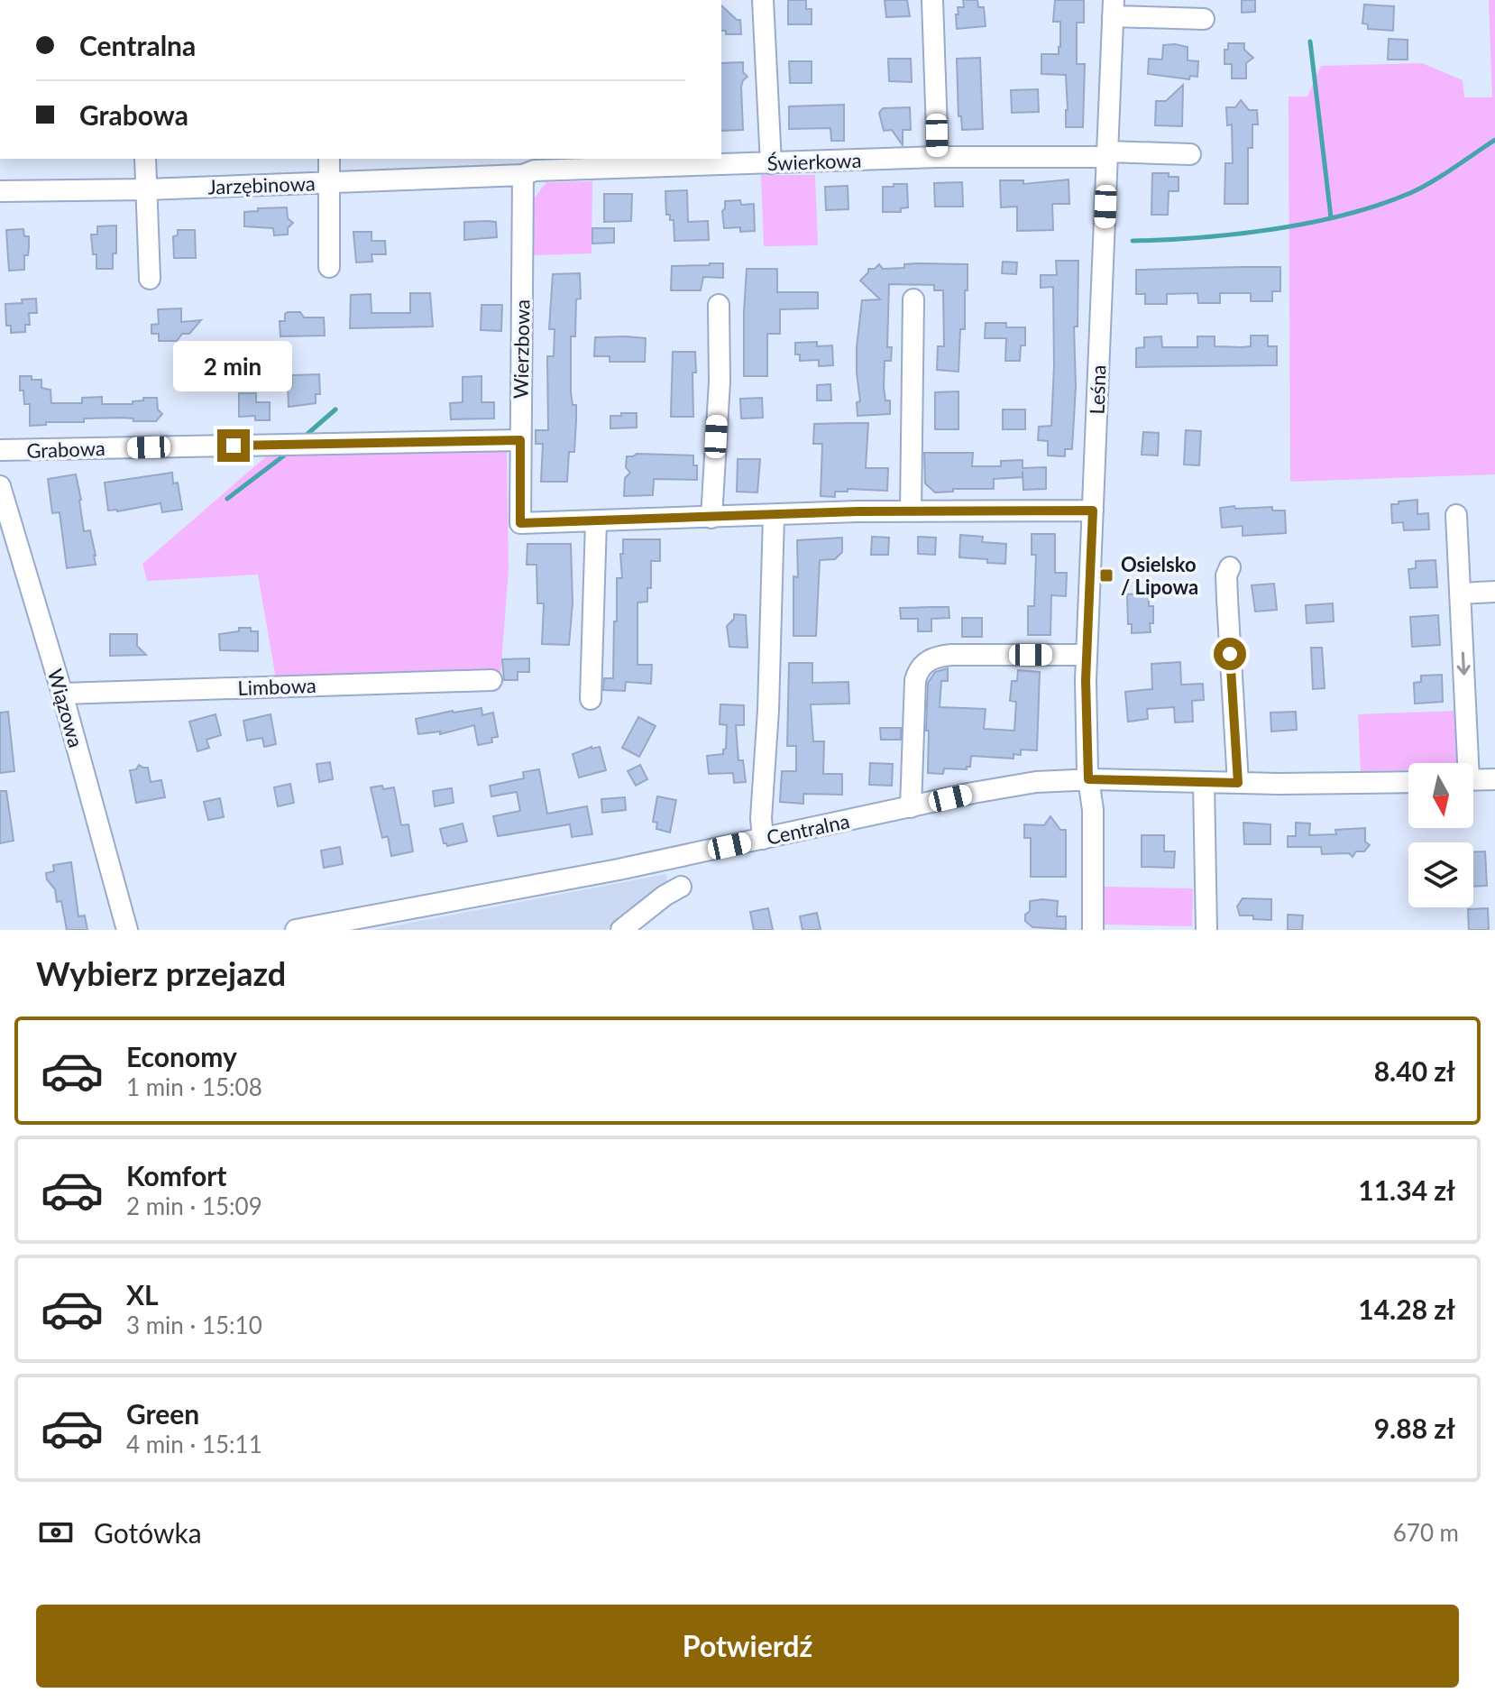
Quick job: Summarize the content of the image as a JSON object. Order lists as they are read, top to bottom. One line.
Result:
{"streets":{"street":["Świerkowa","Jarzębinowa","Wierzbowa","Leśna","Grabowa","Limbowa","Wiązowa","Centralna"]},"crossings":[["Świerkowa","Jarzębinowa"],["Świerkowa","Wierzbowa"],["Świerkowa","Leśna"],["Jarzębinowa","Wierzbowa"],["Wierzbowa","Grabowa"],["Leśna","Centralna"],["Limbowa","Wiązowa"]],"places":{"transit":["Osielsko / Lipowa"]},"north":"bottom","page":{"banner":["Centralna","Grabowa"],"bubble":"2 min","heading":"Wybierz przejazd","list":[{"name":"Economy","note":"1 min · 15:08","value":"8.40 zł"},{"name":"Komfort","note":"2 min · 15:09","value":"11.34 zł"},{"name":"XL","note":"3 min · 15:10","value":"14.28 zł"},{"name":"Green","note":"4 min · 15:11","value":"9.88 zł"}],"pay":["Gotówka","670 m"],"buttons":"Potwierdź"}}
